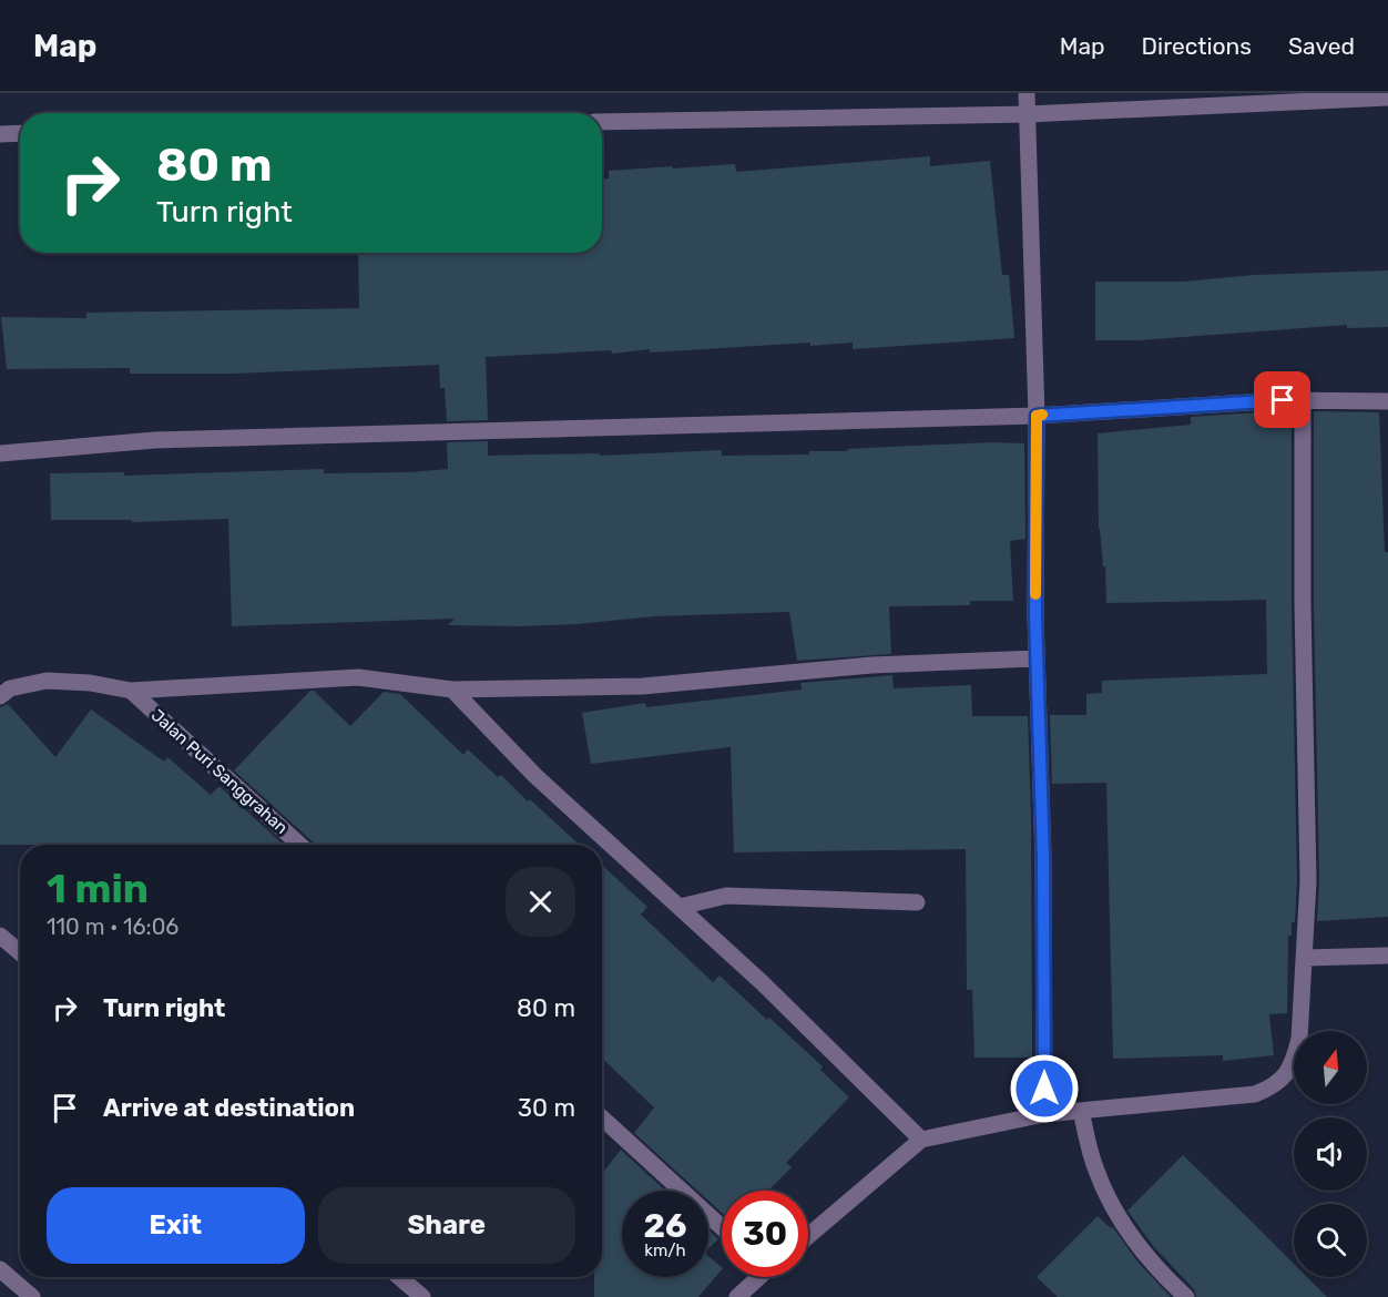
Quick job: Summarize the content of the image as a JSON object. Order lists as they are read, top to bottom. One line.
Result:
{"streets":{"street":["Jalan Puri Sanggrahan"]},"north":"top","page":{"header":"Map","nav":["Map","Directions","Saved"],"turn":["80 m","Turn right"],"heading":["1 min","110 m · 16:06"],"list":[{"name":"Turn right","value":"80 m"},{"name":"Arrive at destination","value":"30 m"}],"buttons":["Exit","Share"],"speed":"26 km/h","limit":"30"}}
